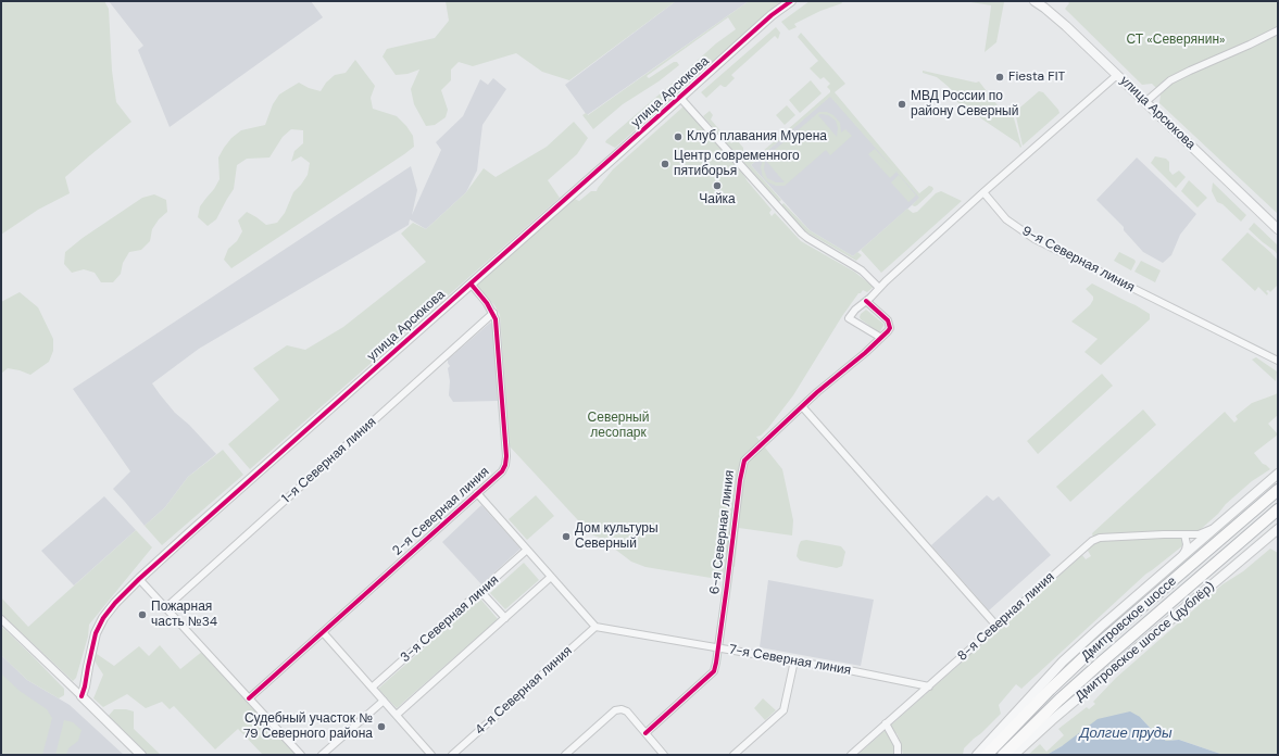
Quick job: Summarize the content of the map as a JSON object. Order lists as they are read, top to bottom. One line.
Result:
{"streets":{"highway":["Дмитровское шоссе"],"street":["улица Арсюкова","9-я Северная линия","1-я Северная линия","2-я Северная линия","6-я Северная линия","8-я Северная линия","3-я Северная линия","Дмитровское шоссе (дублёр)","7-я Северная линия","4-я Северная линия"]},"crossings":[["улица Арсюкова","2-я Северная линия"],["1-я Северная линия","2-я Северная линия"],["6-я Северная линия","7-я Северная линия"],["8-я Северная линия","7-я Северная линия"],["7-я Северная линия","4-я Северная линия"]],"water":["Долгие пруды"],"parks":["СТ «Северянин»","Северный лесопарк"],"places":["Fiesta FIT","МВД России по району Северный","Клуб плавания Мурена","Центр современного пятиборья","Чайка","Дом культуры Северный","Пожарная часть №34","Судебный участок № 79 Северного района"]}
